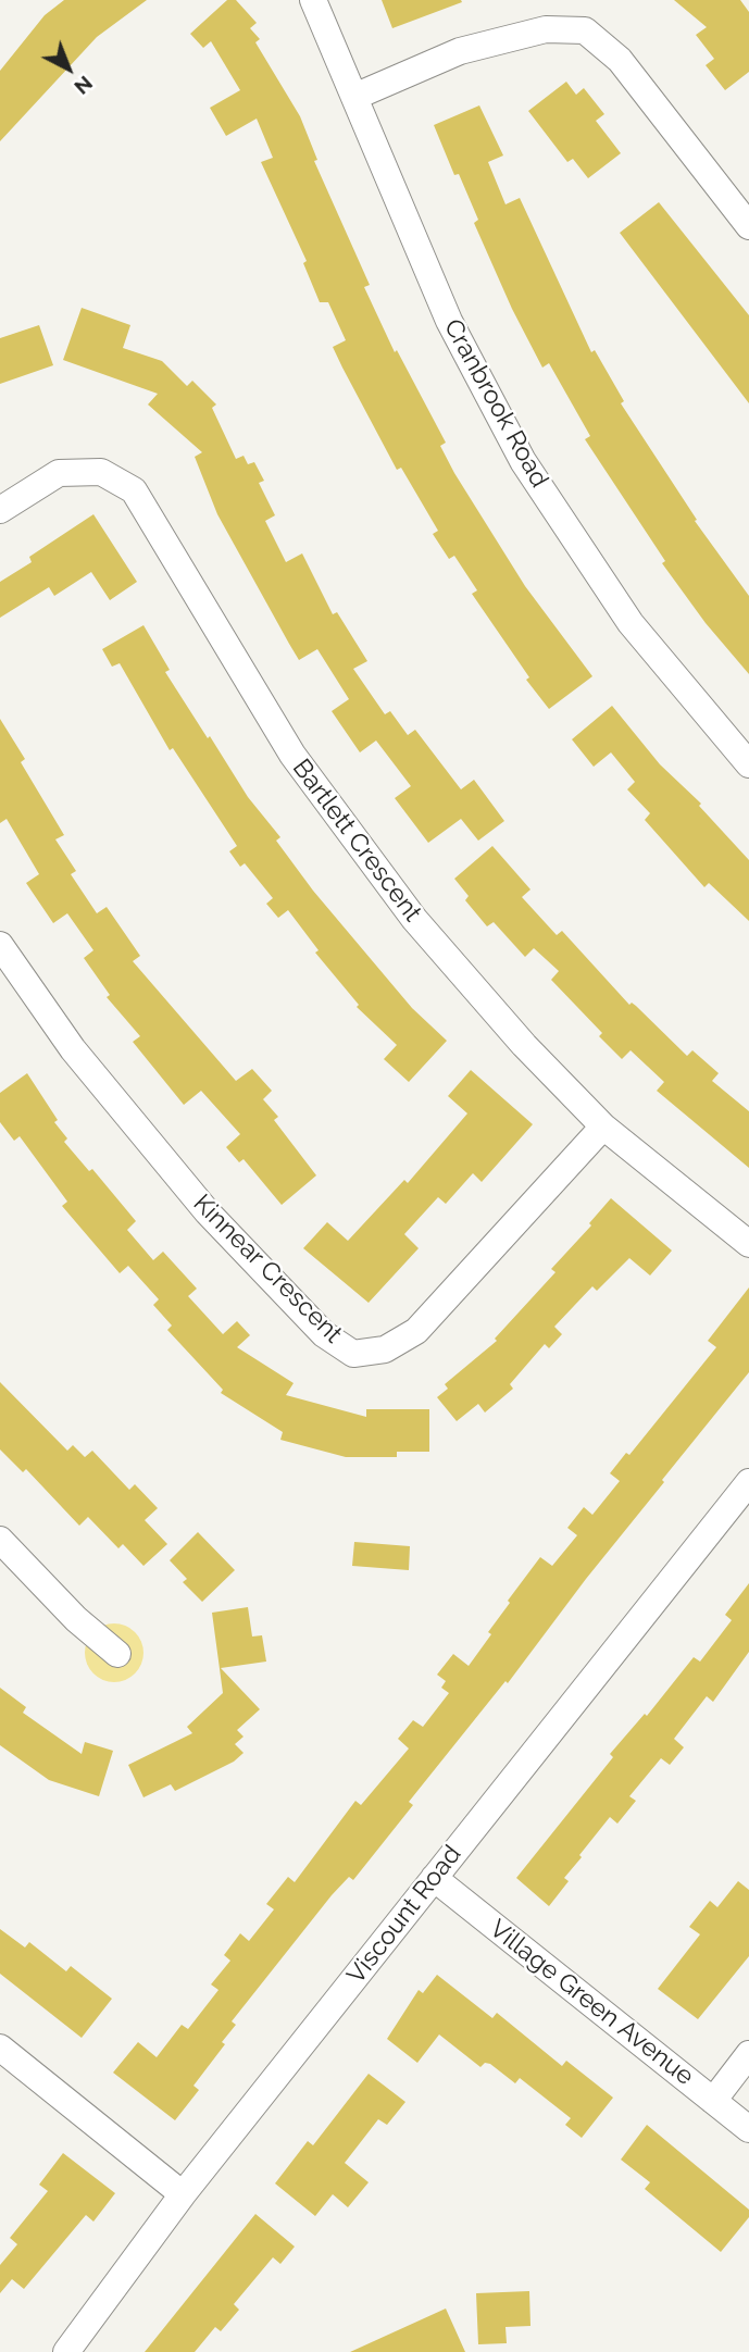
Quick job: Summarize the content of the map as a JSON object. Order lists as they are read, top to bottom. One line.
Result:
{"streets":{"street":["Cranbrook Road","Bartlett Crescent","Kinnear Crescent","Viscount Road","Village Green Avenue"]},"crossings":[["Bartlett Crescent","Kinnear Crescent"],["Viscount Road","Village Green Avenue"]],"north":"bottom right"}
